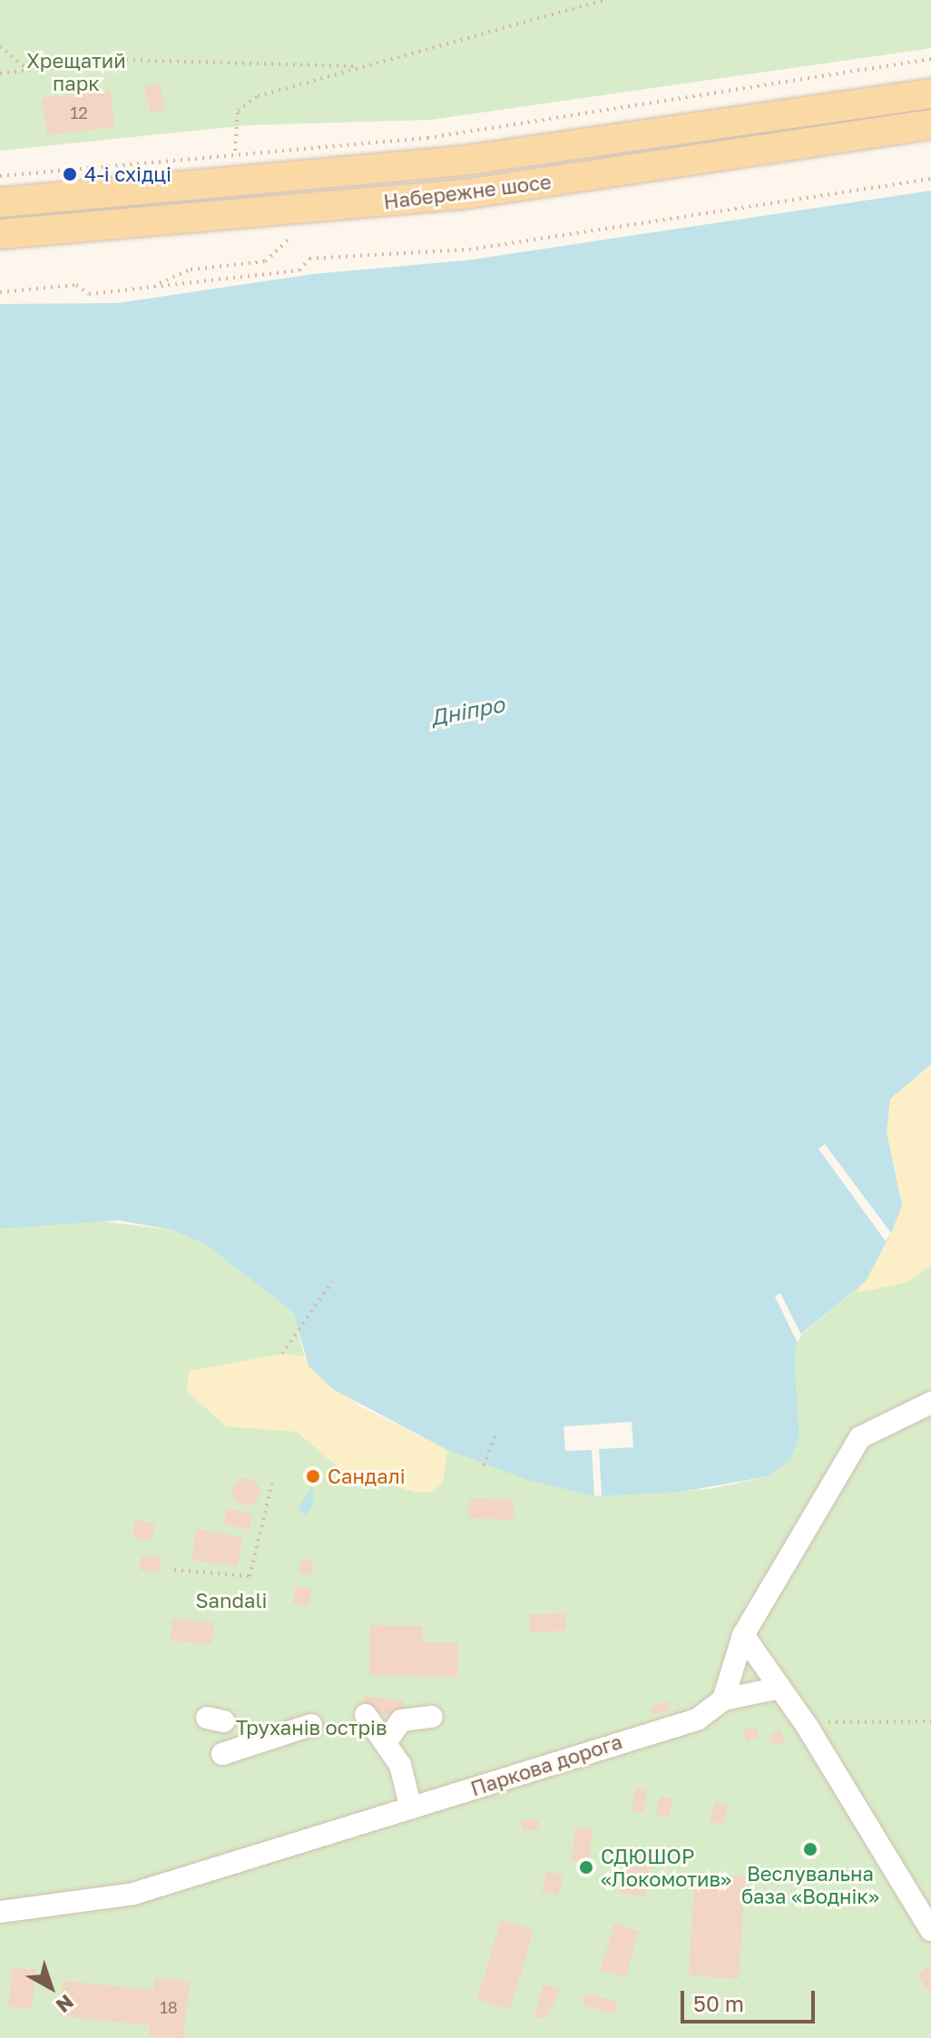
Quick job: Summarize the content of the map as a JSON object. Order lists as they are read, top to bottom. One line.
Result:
{"streets":{"main road":["Набережне шосе"],"street":["Паркова дорога"]},"water":["Дніпро"],"parks":["Хрещатий парк","Sandali","Труханів острів"],"places":["4-і східці","Сандалі","Веслувальна база «Воднік»","СДЮШОР «Локомотив»"],"house_numbers":["12","18"],"scale_bar":"50 m","north":"bottom right"}
